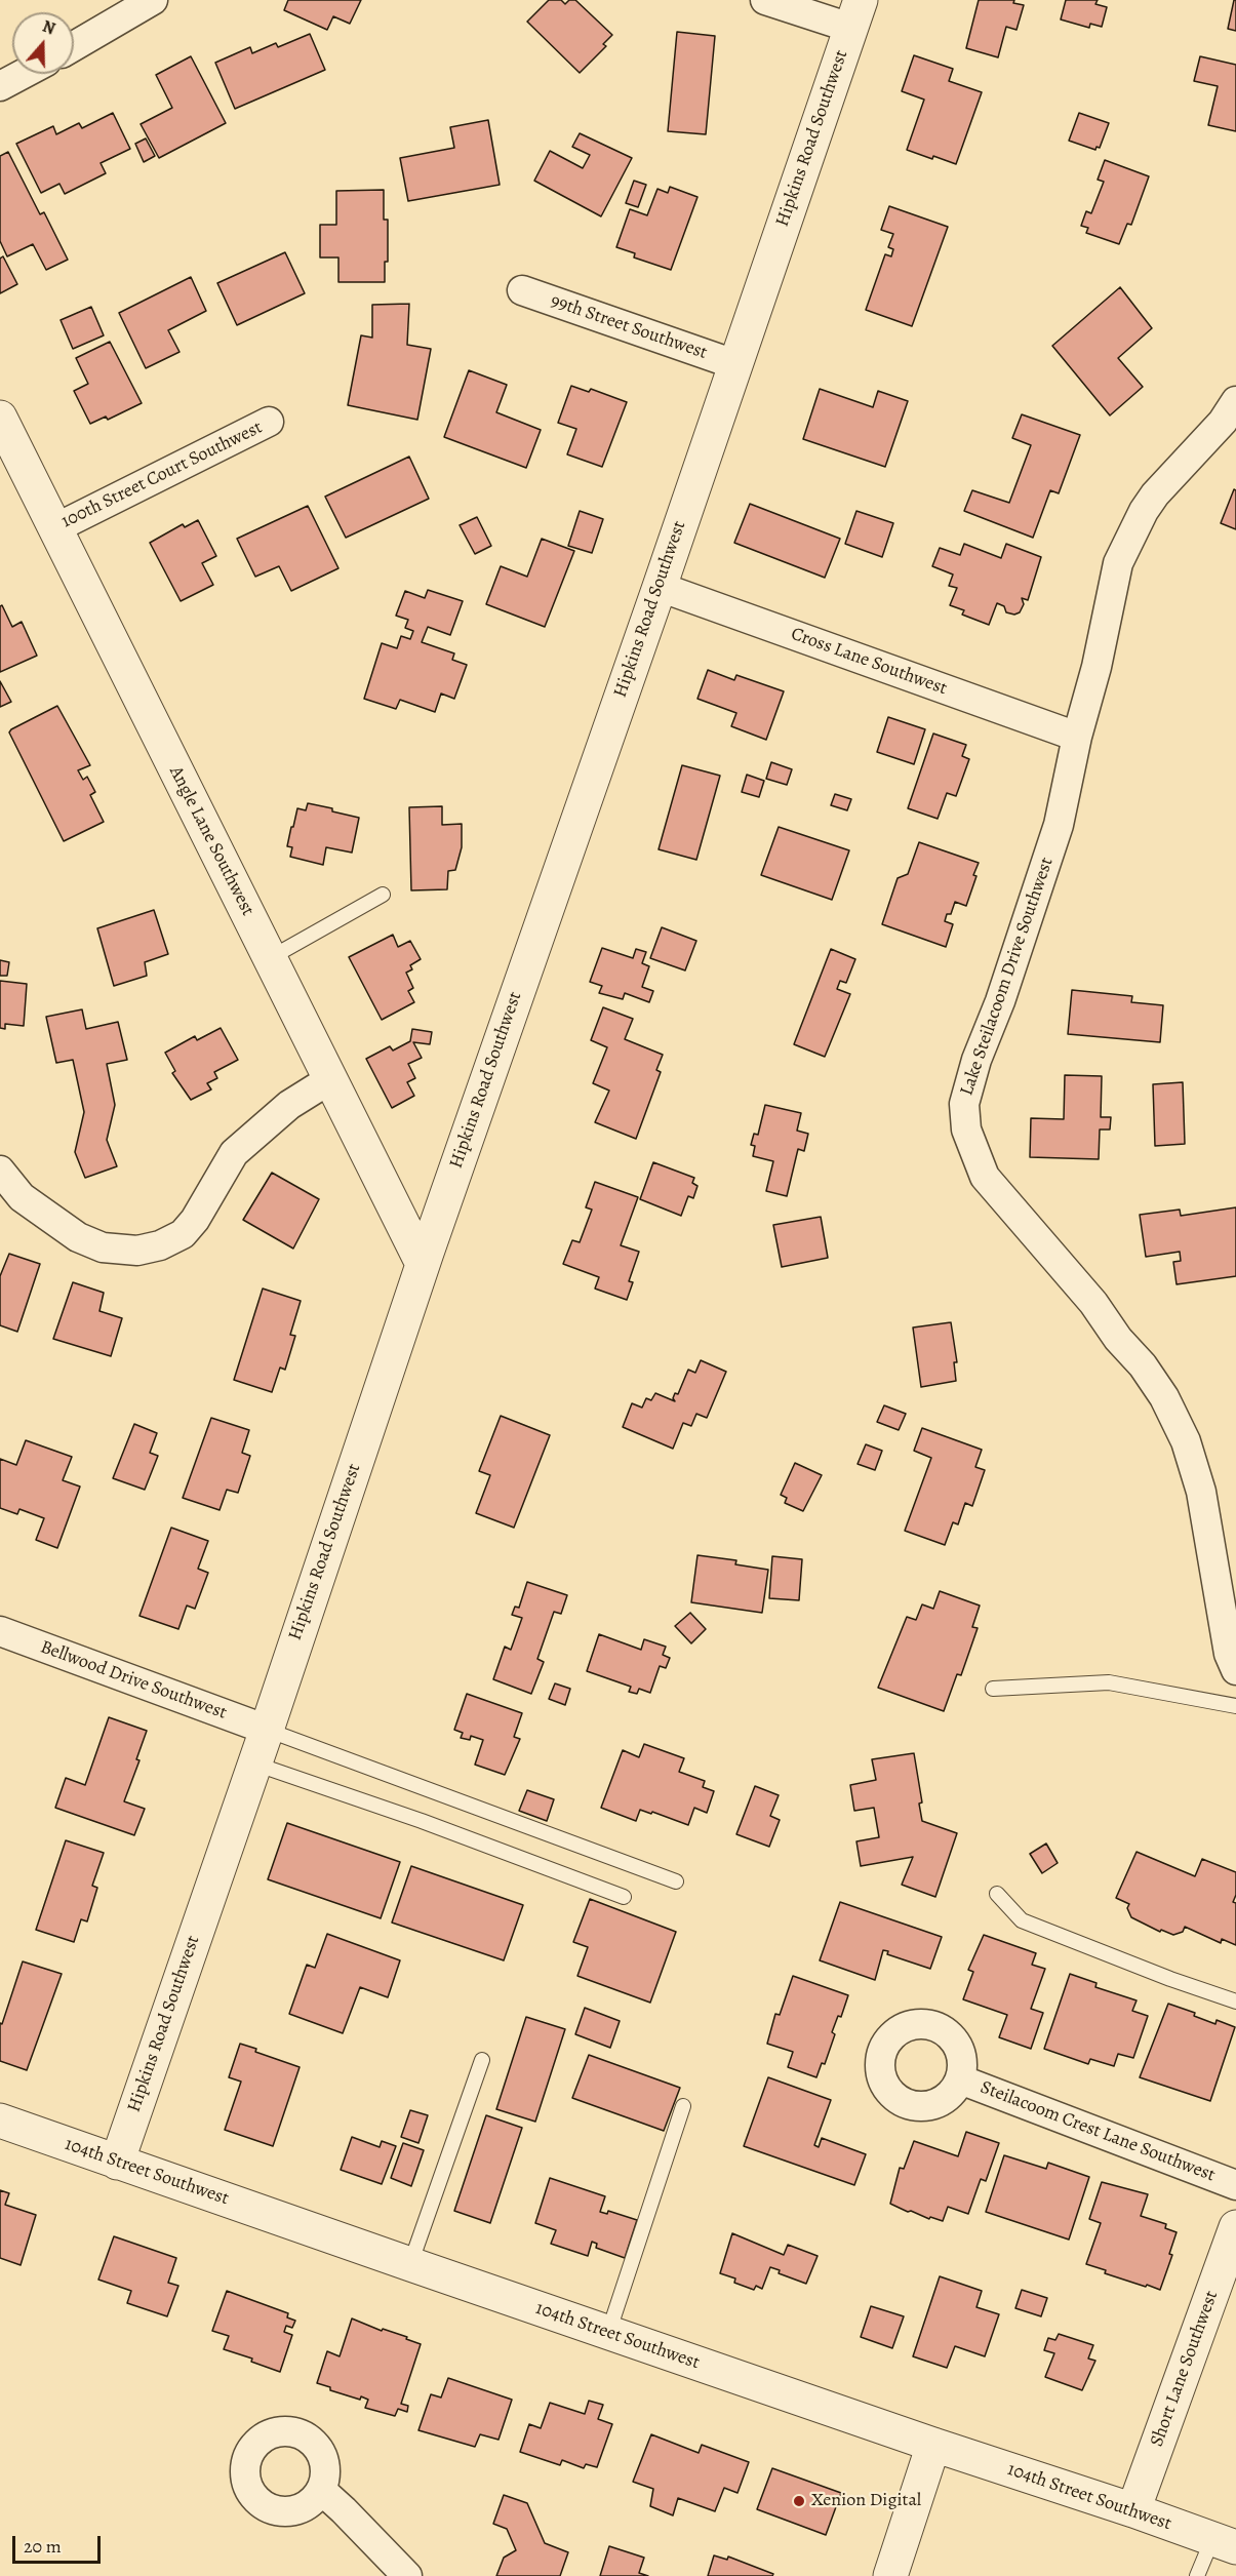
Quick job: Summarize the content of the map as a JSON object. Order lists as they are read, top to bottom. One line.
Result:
{"streets":{"street":["Hipkins Road Southwest","99th Street Southwest","100th Street Court Southwest","Cross Lane Southwest","Angle Lane Southwest","Lake Steilacoom Drive Southwest","Bellwood Drive Southwest","Steilacoom Crest Lane Southwest","104th Street Southwest","Short Lane Southwest"]},"crossings":[["Hipkins Road Southwest","99th Street Southwest"],["Hipkins Road Southwest","Cross Lane Southwest"],["Hipkins Road Southwest","Angle Lane Southwest"],["Hipkins Road Southwest","Bellwood Drive Southwest"],["Hipkins Road Southwest","104th Street Southwest"],["100th Street Court Southwest","Angle Lane Southwest"],["Cross Lane Southwest","Lake Steilacoom Drive Southwest"],["104th Street Southwest","Short Lane Southwest"]],"places":["Xenion Digital"],"scale_bar":"20 m","north":"top"}
